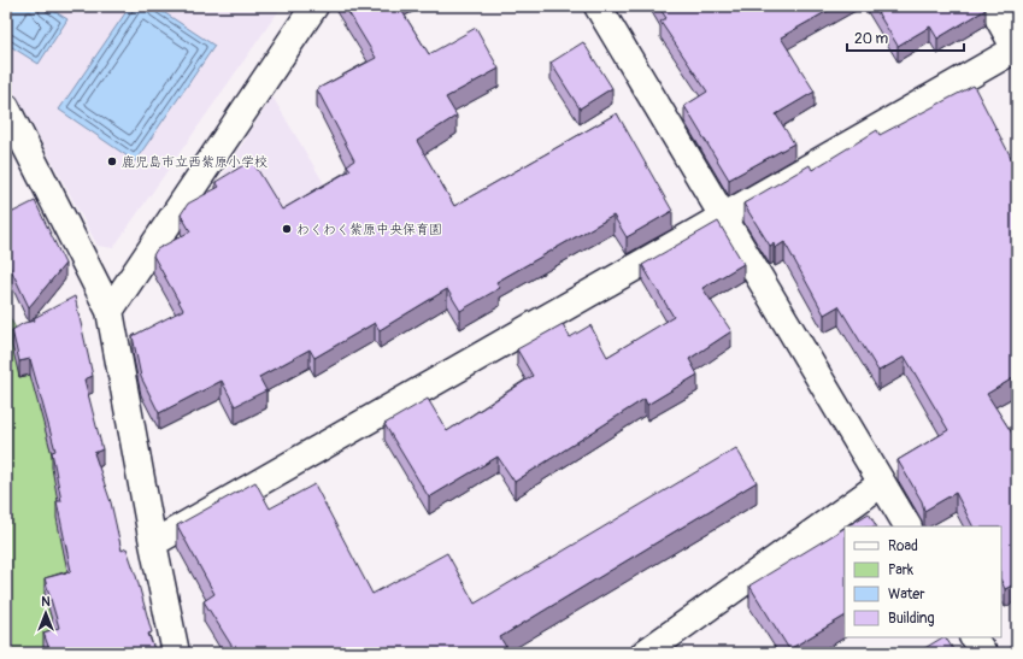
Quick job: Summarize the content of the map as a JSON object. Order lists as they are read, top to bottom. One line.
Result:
{"places":["鹿児島市立西紫原小学校","わくわく紫原中央保育園"],"legend":["Road","Park","Water","Building"],"scale_bar":"20 m","north":"top"}
